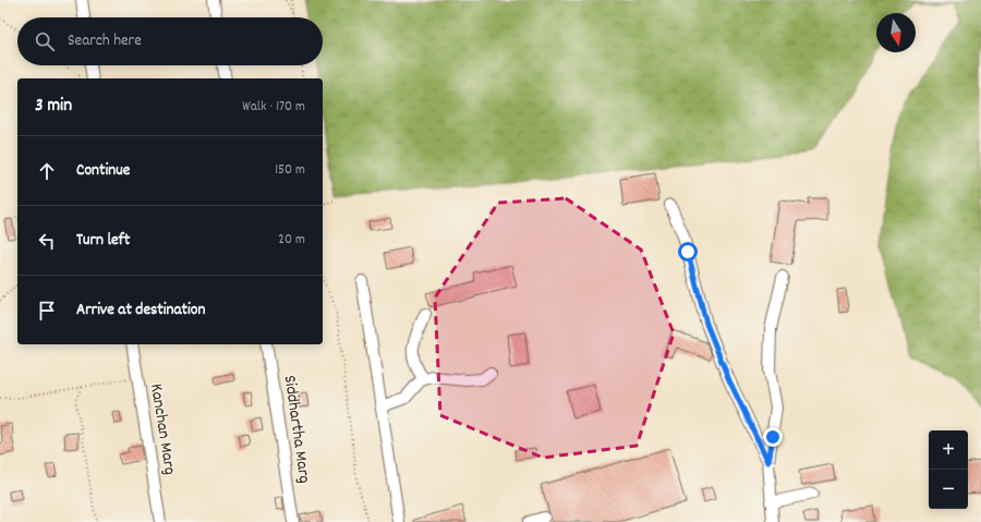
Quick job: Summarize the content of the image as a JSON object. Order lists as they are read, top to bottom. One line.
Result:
{"streets":{"street":["Kanchan Marg","Siddhartha Marg"]},"north":"bottom","page":{"search":"Search here","heading":["3 min","Walk · 170 m"],"list":[["Continue","150 m"],["Turn left","20 m"],"Arrive at destination"],"map_buttons":["+","−"]}}
